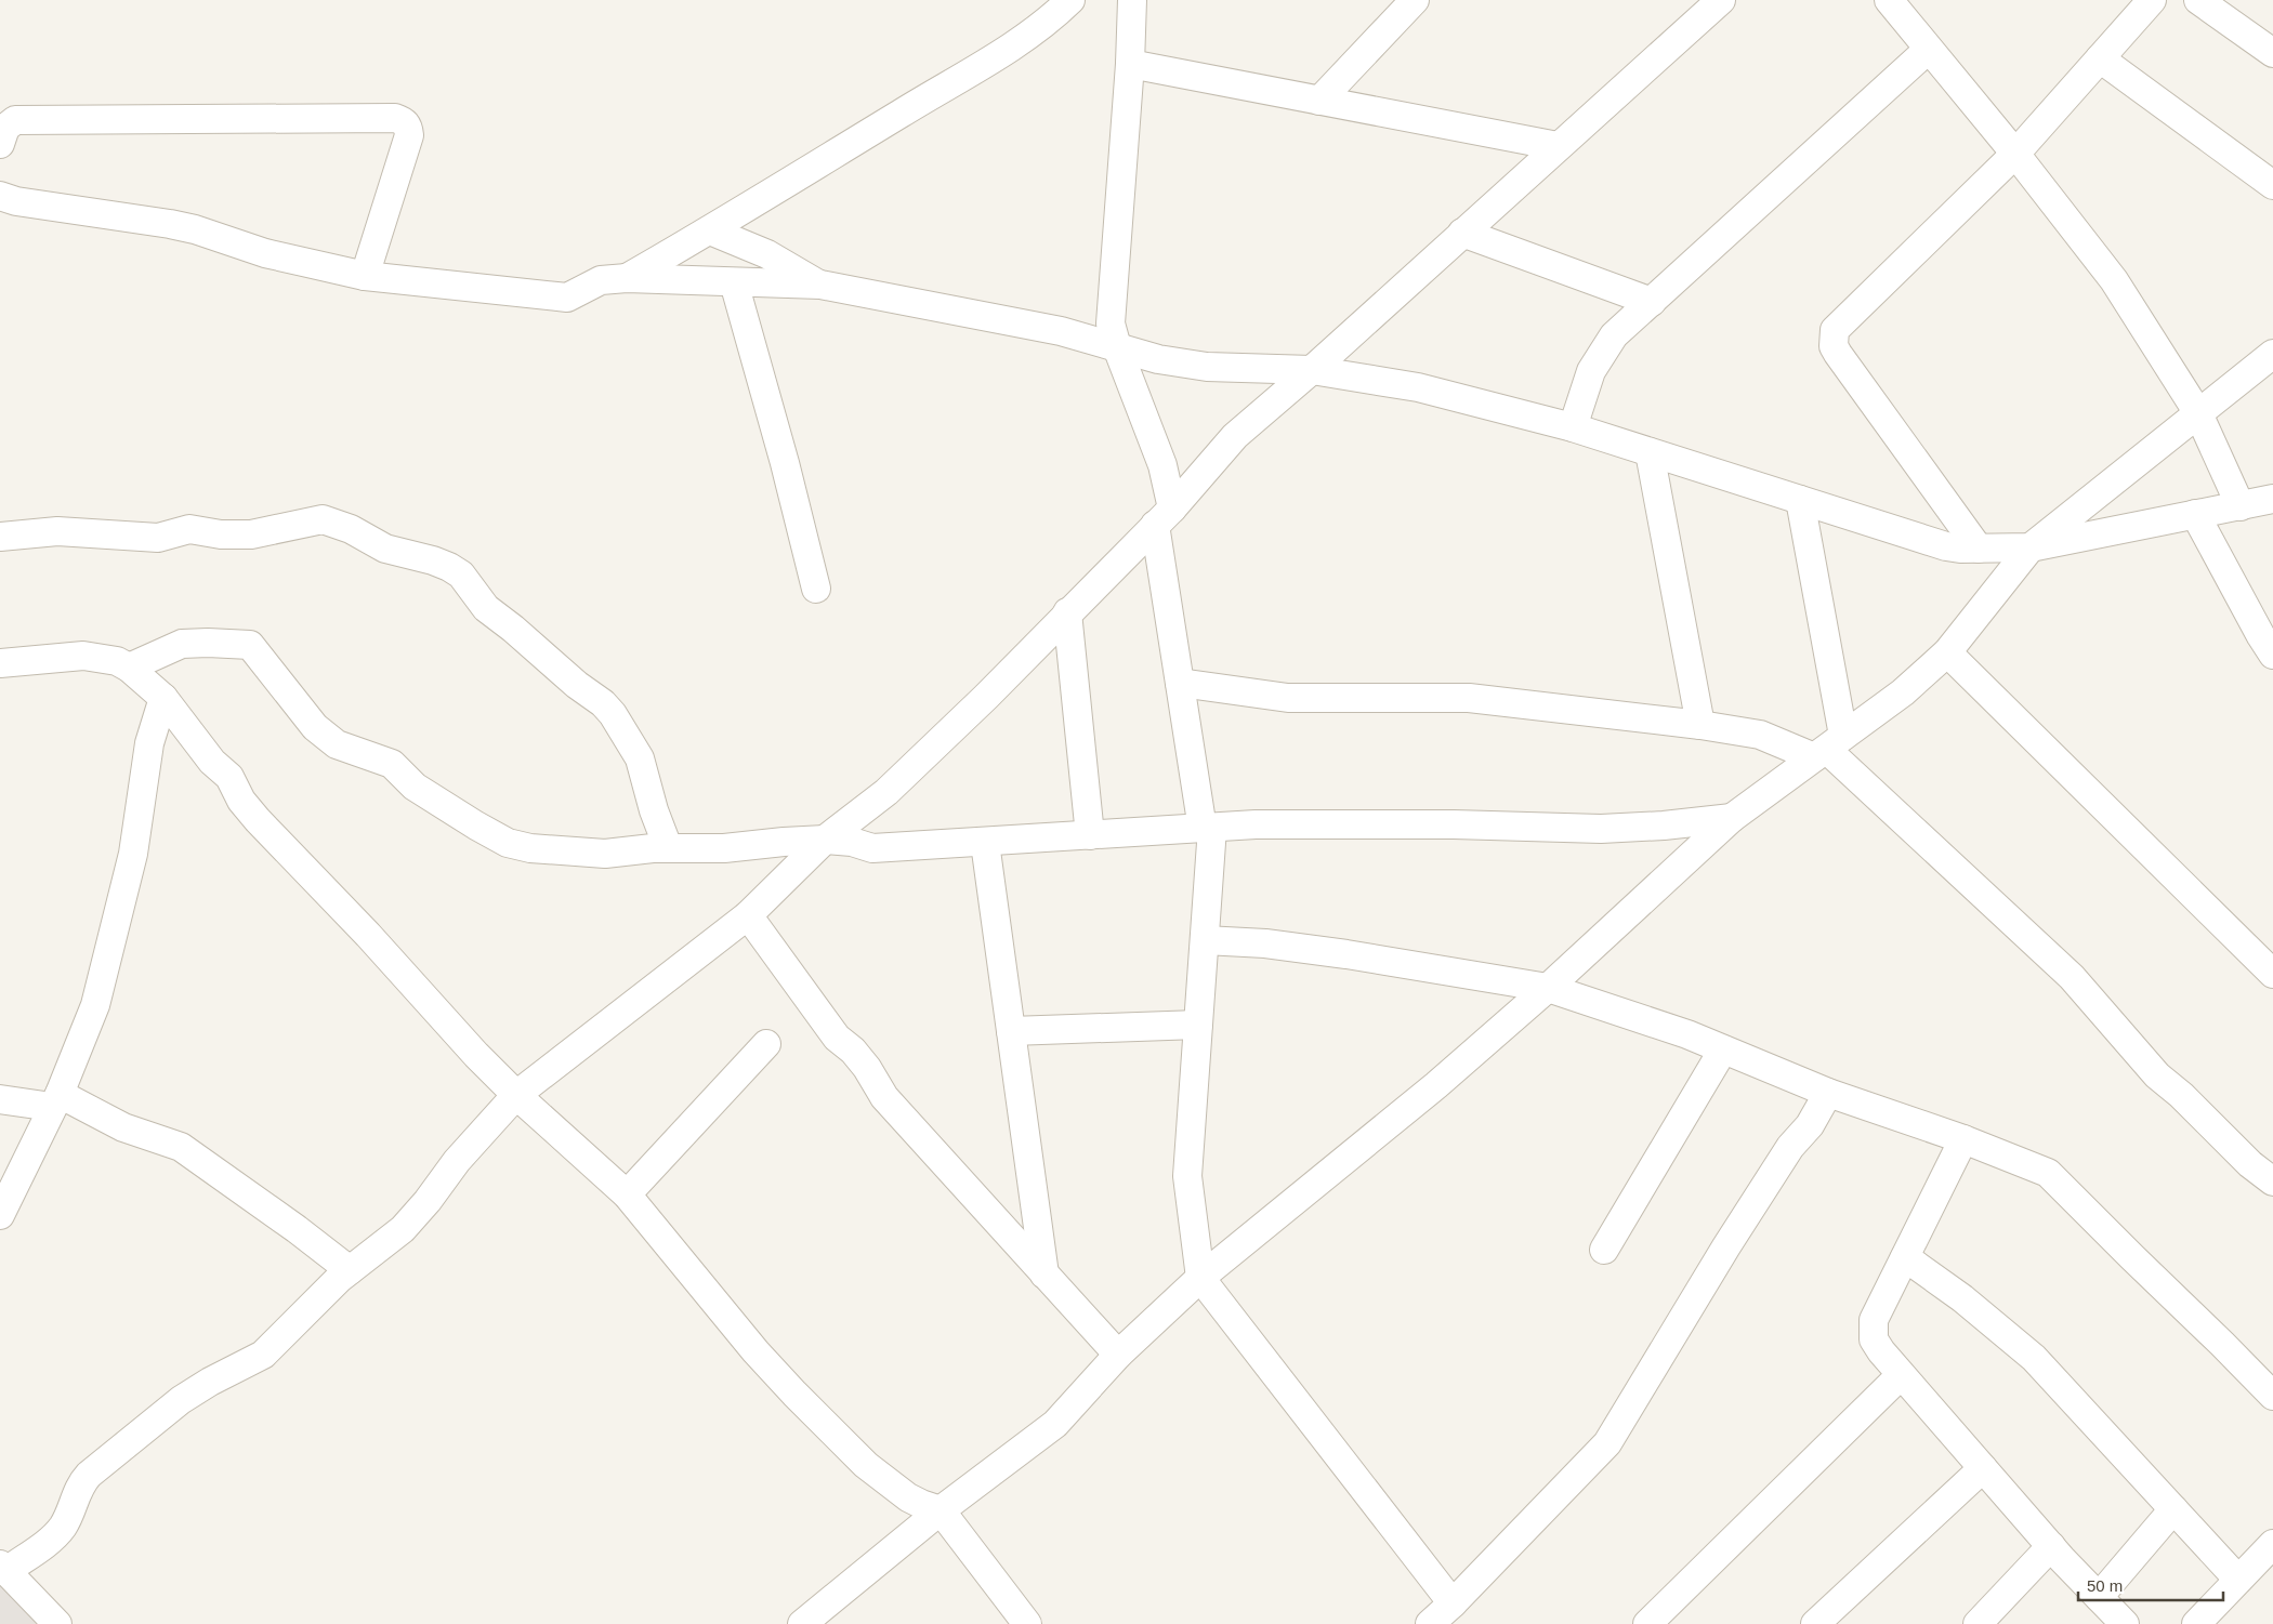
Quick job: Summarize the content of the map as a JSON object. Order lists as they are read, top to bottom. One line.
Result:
{"scale_bar":"50 m"}
